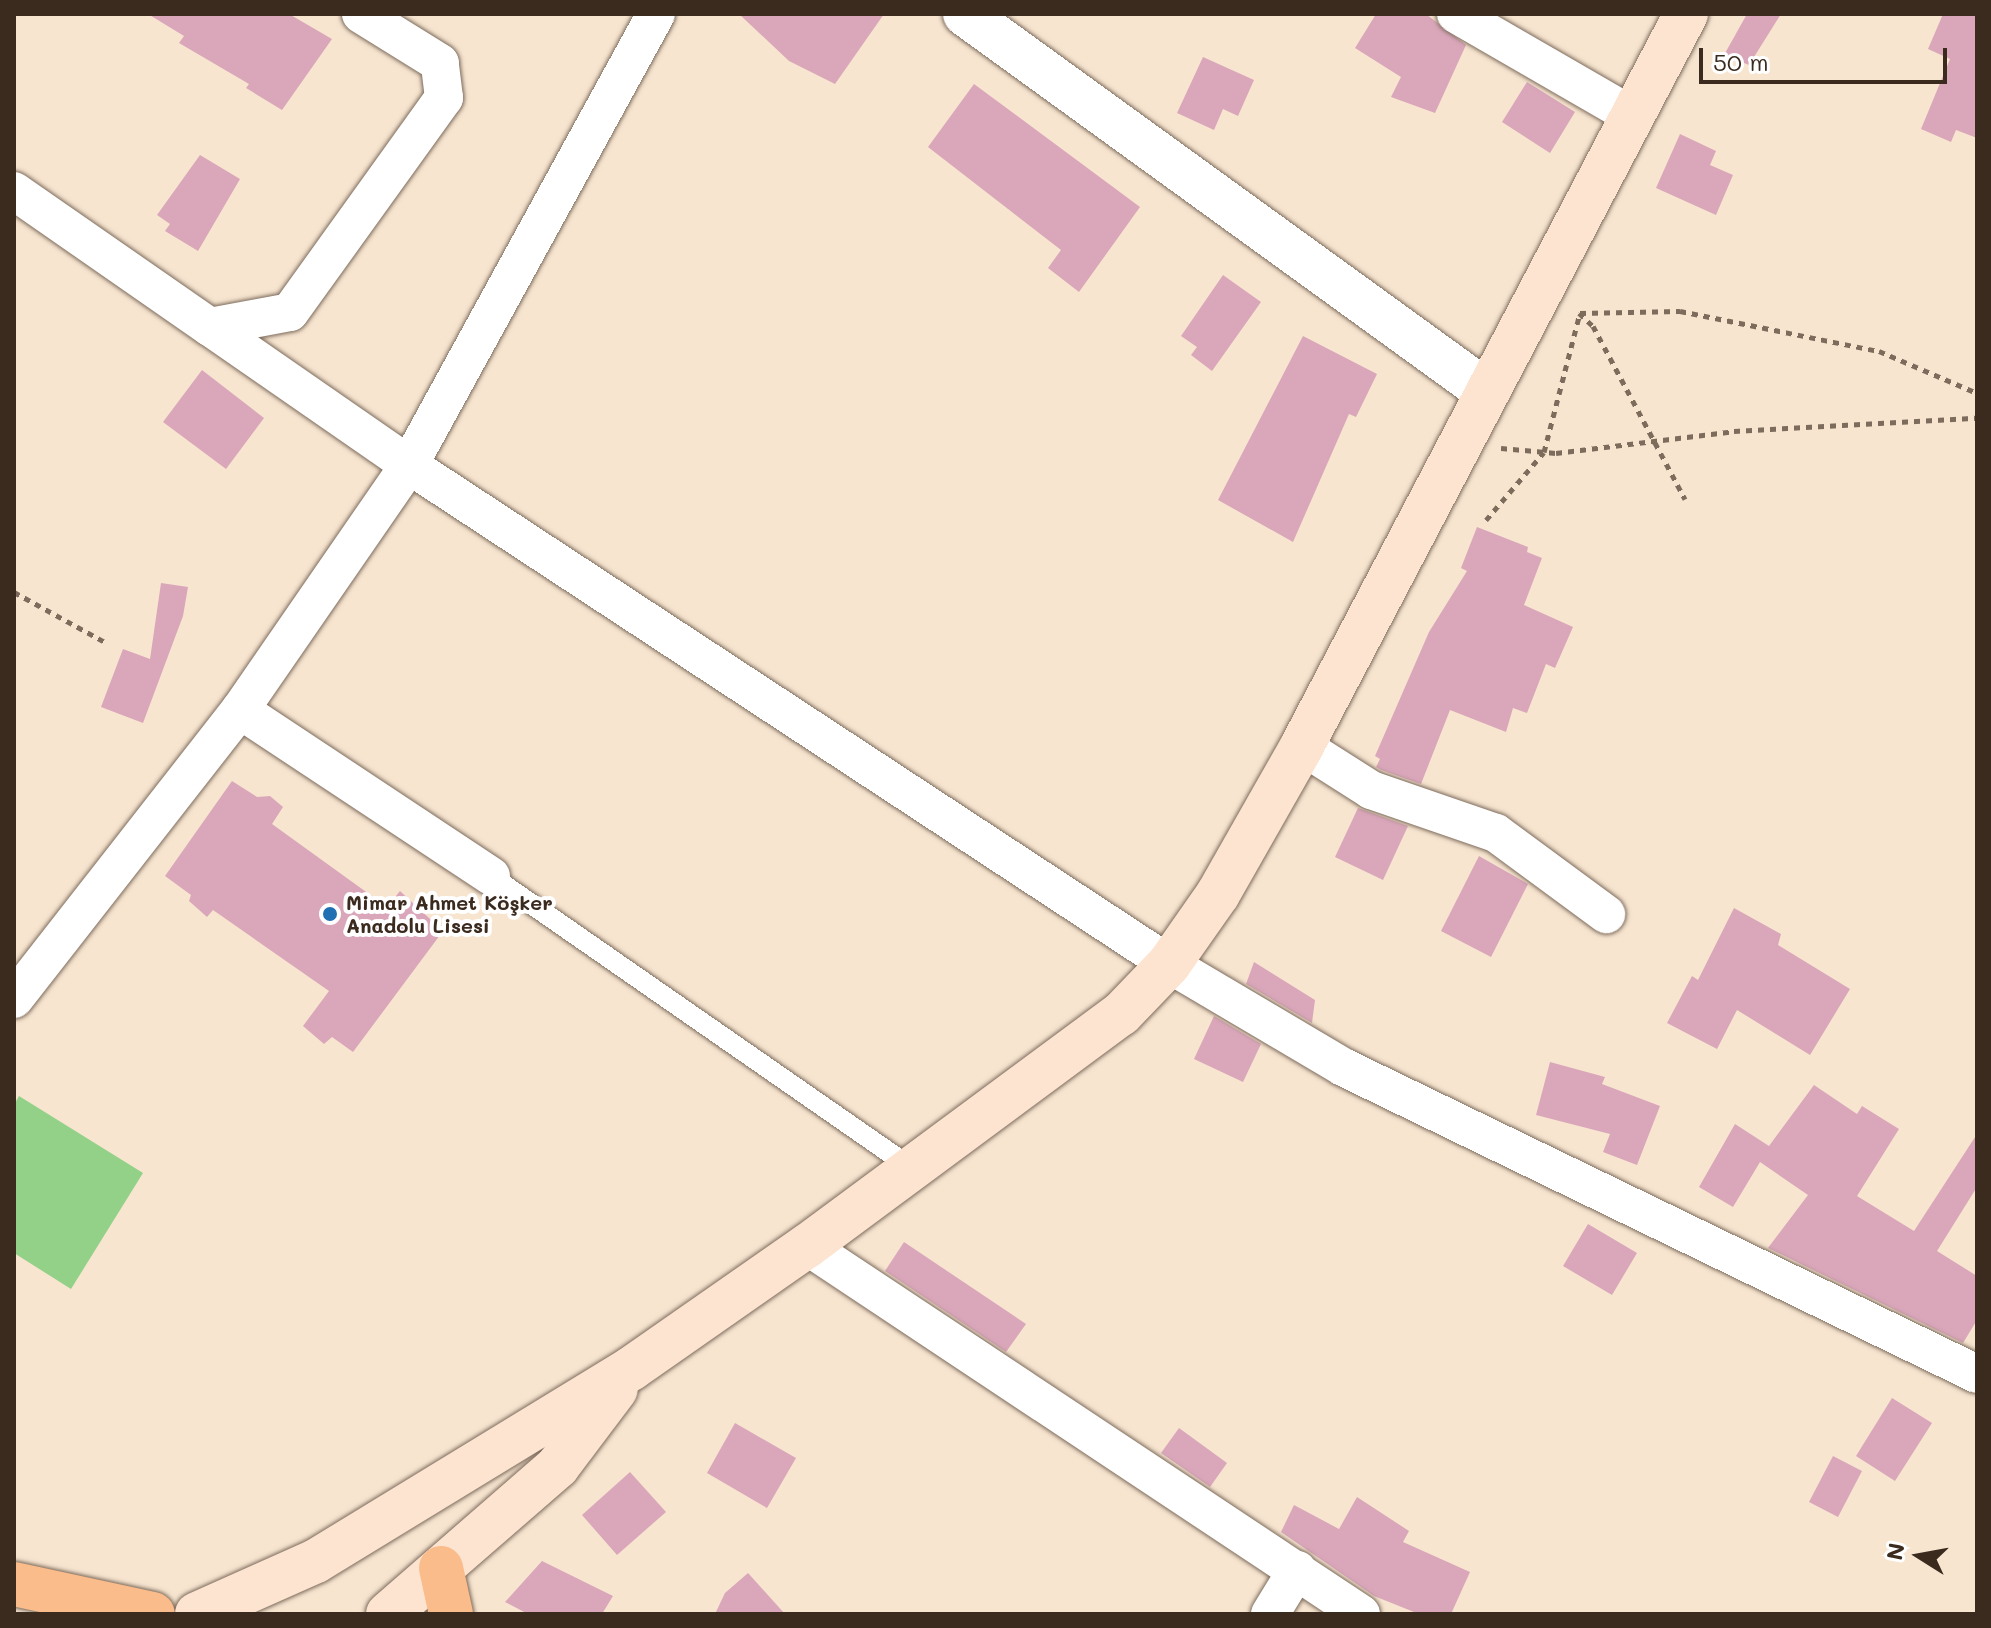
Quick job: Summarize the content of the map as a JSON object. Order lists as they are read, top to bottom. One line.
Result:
{"places":["Mimar Ahmet Köşker Anadolu Lisesi"],"scale_bar":"50 m","north":"left"}
